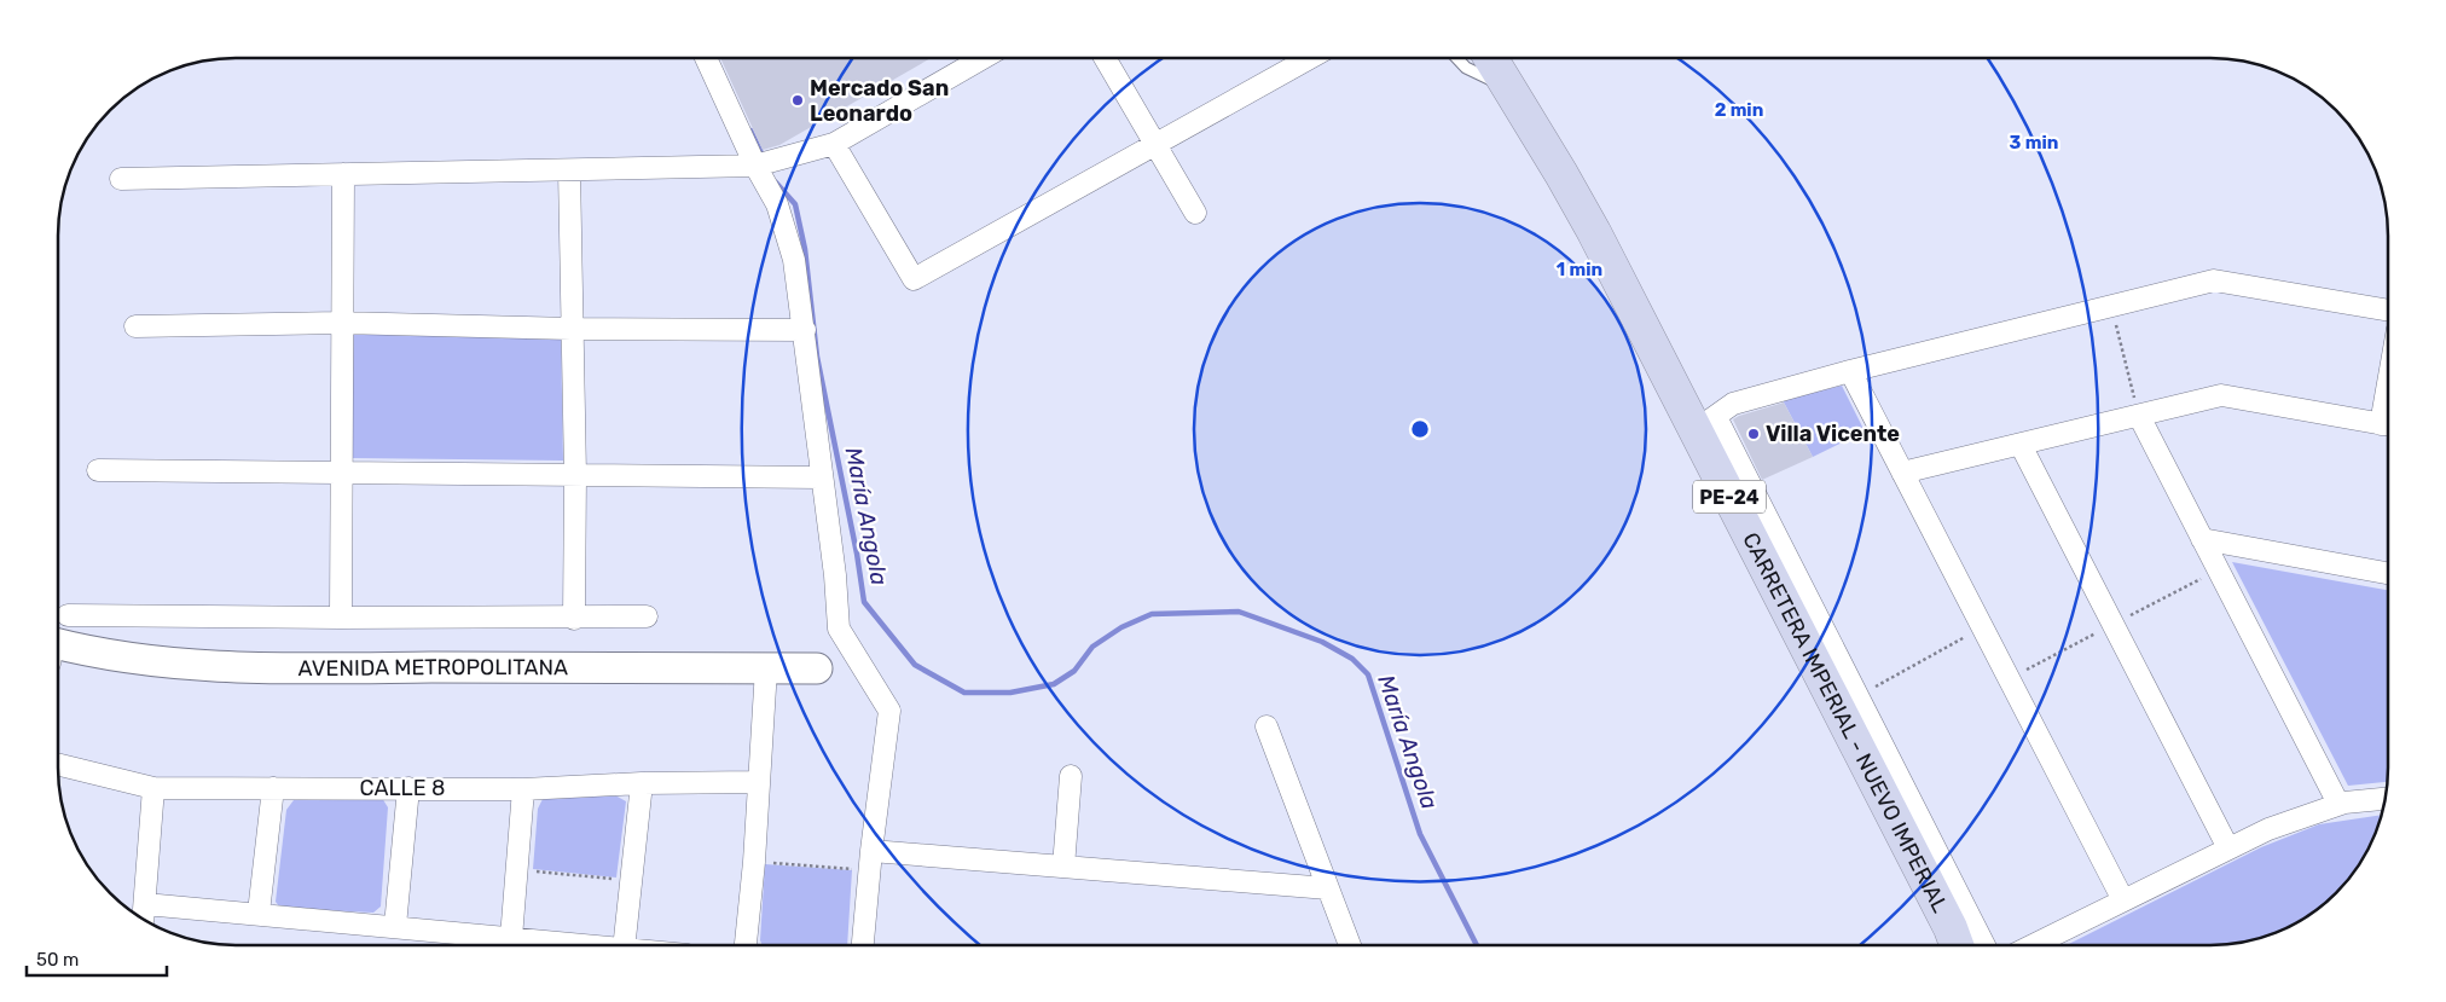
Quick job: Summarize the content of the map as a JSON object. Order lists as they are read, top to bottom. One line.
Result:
{"streets":{"highway":["PE-24","CARRETERA IMPERIAL - NUEVO IMPERIAL"],"street":["AVENIDA METROPOLITANA","CALLE 8"]},"water":["María Angola"],"places":["Mercado San Leonardo","Villa Vicente"],"scale_bar":"50 m","rings":["2 min","3 min","1 min"]}
